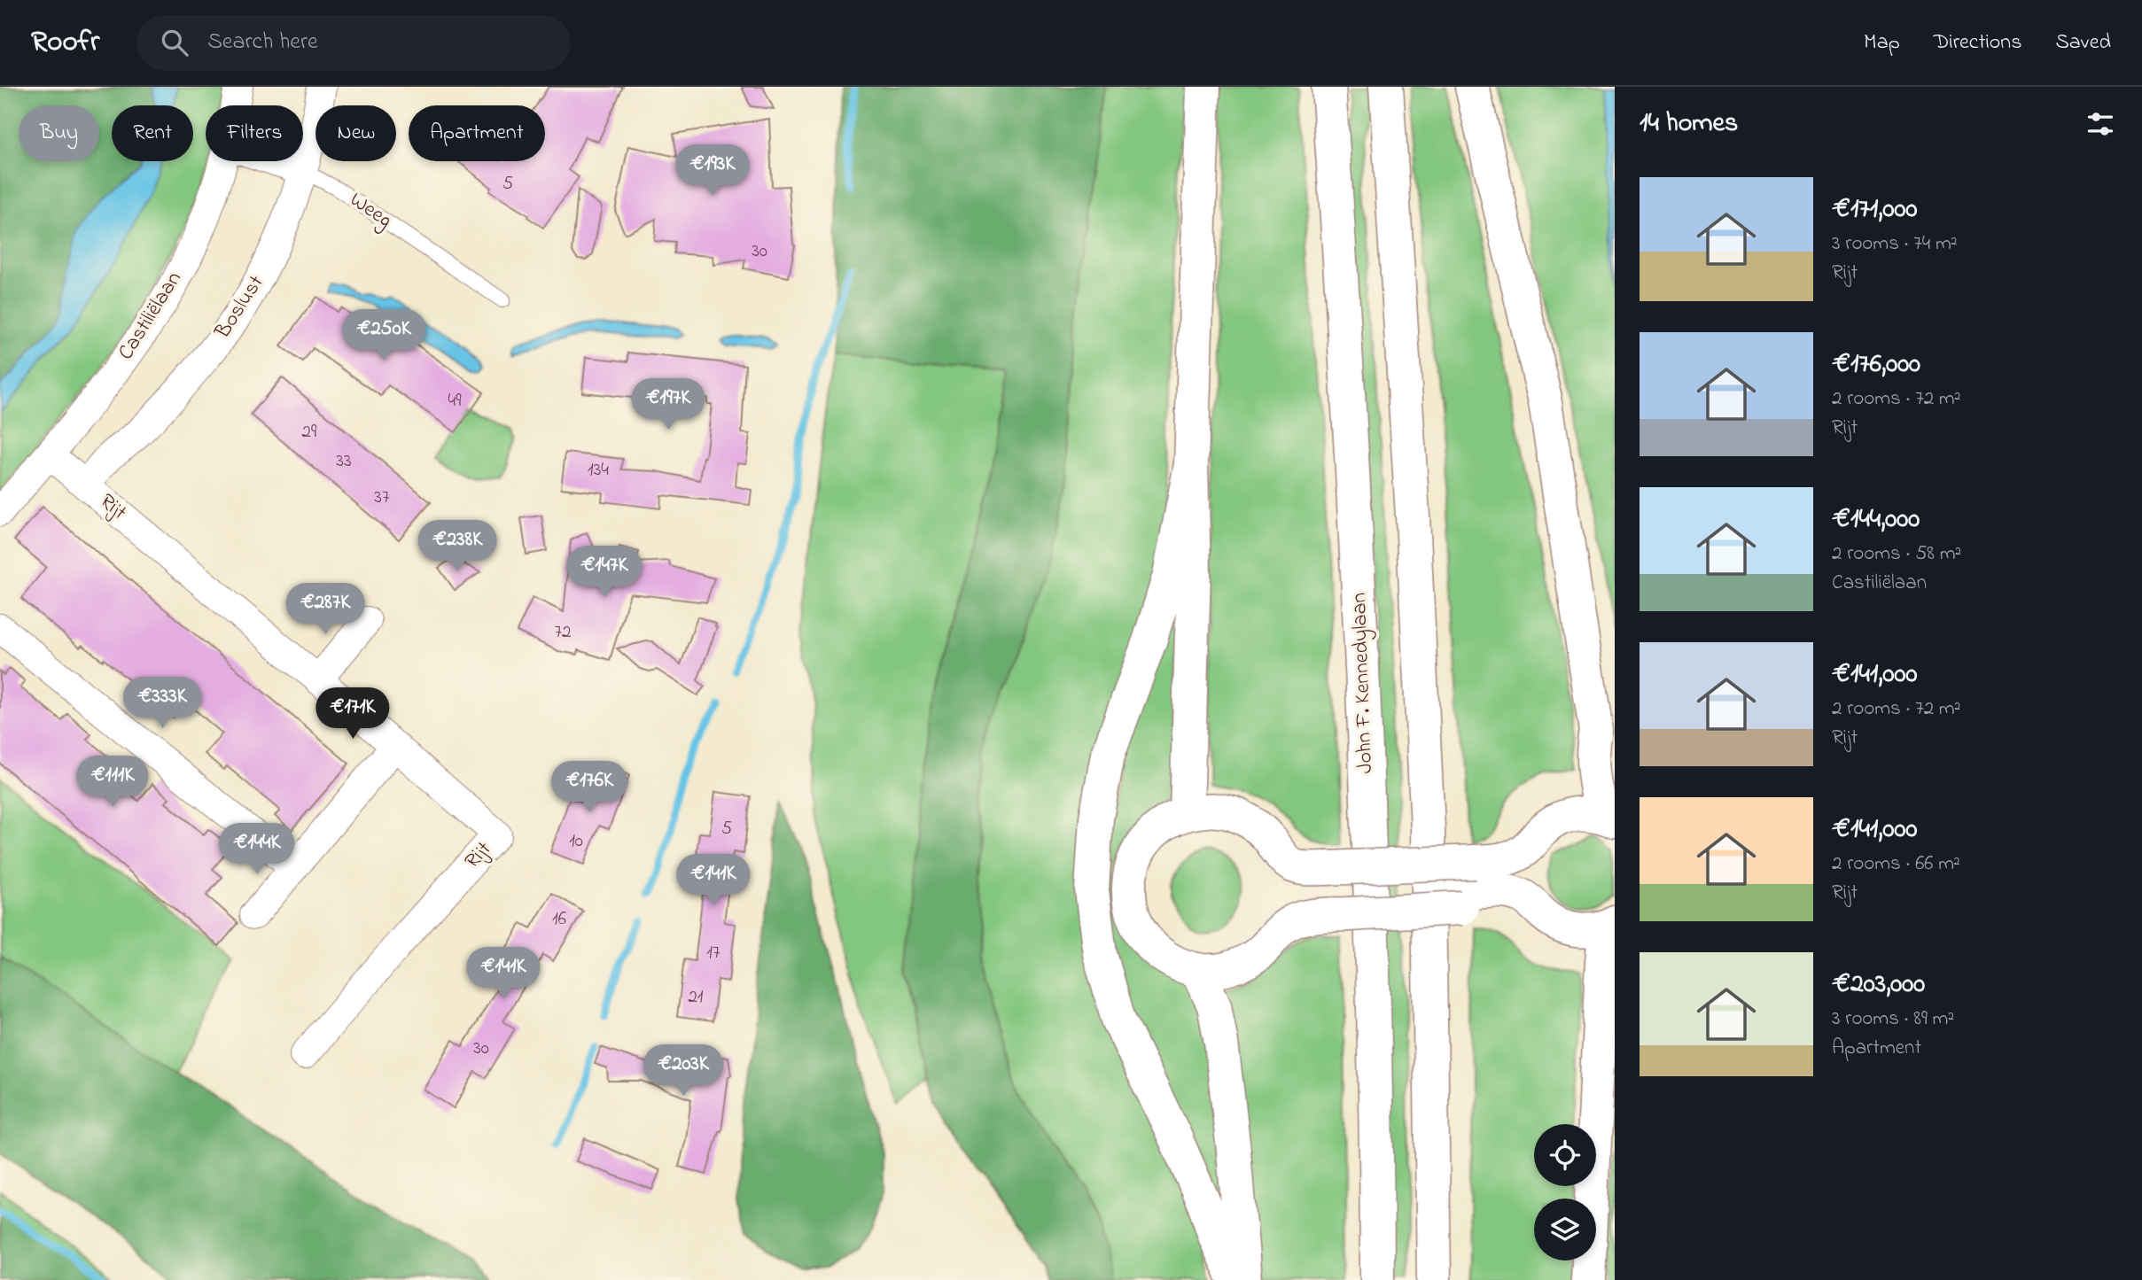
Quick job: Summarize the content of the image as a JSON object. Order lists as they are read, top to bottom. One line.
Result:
{"streets":{"highway":["John F. Kennedylaan"],"street":["Weeg","Boslust","Castiliëlaan","Rijt"]},"crossings":[["Weeg","Boslust"],["Boslust","Rijt"],["Castiliëlaan","Rijt"]],"house_numbers":["5","30","49","29","33","134","37","72","5","10","16","17","21","30"],"page":{"header":"Roofr","search":"Search here","nav":["Map","Directions","Saved"],"heading":"14 homes","chip":["Buy","Rent","Filters","New","Apartment"],"price":["€193K","€250K","€197K","€238K","€147K","€287K","€333K","€171K","€111K","€176K","€144K","€141K","€141K","€203K"],"list":[{"name":"€171,000","note":"3 rooms · 74 m² · Rijt"},{"name":"€176,000","note":"2 rooms · 72 m² · Rijt"},{"name":"€144,000","note":"2 rooms · 58 m² · Castiliëlaan"},{"name":"€141,000","note":"2 rooms · 72 m² · Rijt"},{"name":"€141,000","note":"2 rooms · 66 m² · Rijt"},{"name":"€203,000","note":"3 rooms · 89 m² · Apartment"}]}}
